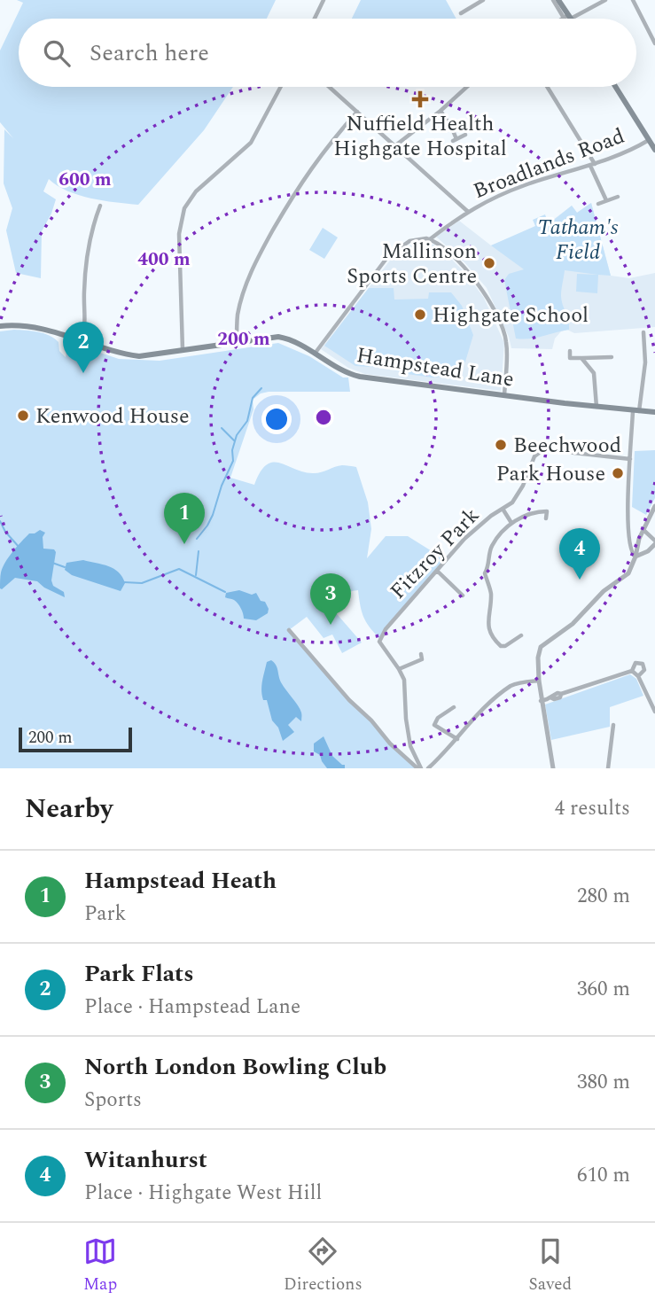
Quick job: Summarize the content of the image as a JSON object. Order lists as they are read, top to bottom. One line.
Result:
{"streets":{"main road":["Hampstead Lane"],"street":["Broadlands Road","Fitzroy Park"]},"parks":["Tatham's Field"],"places":{"health":["Nuffield Health Highgate Hospital"],"other":["Mallinson Sports Centre","Highgate School","Kenwood House","Beechwood","Park House"]},"scale_bar":"200 m","page":{"search":"Search here","pins":["2","1","4","3"],"scale":"200 m","heading":["Nearby","4 results"],"list":[{"mark":"1","name":"Hampstead Heath","note":"Park","value":"280 m"},{"mark":"2","name":"Park Flats","note":"Place · Hampstead Lane","value":"360 m"},{"mark":"3","name":"North London Bowling Club","note":"Sports","value":"380 m"},{"mark":"4","name":"Witanhurst","note":"Place · Highgate West Hill","value":"610 m"}],"nav":["Map","Directions","Saved"]},"rings":["600 m","400 m","200 m"]}
